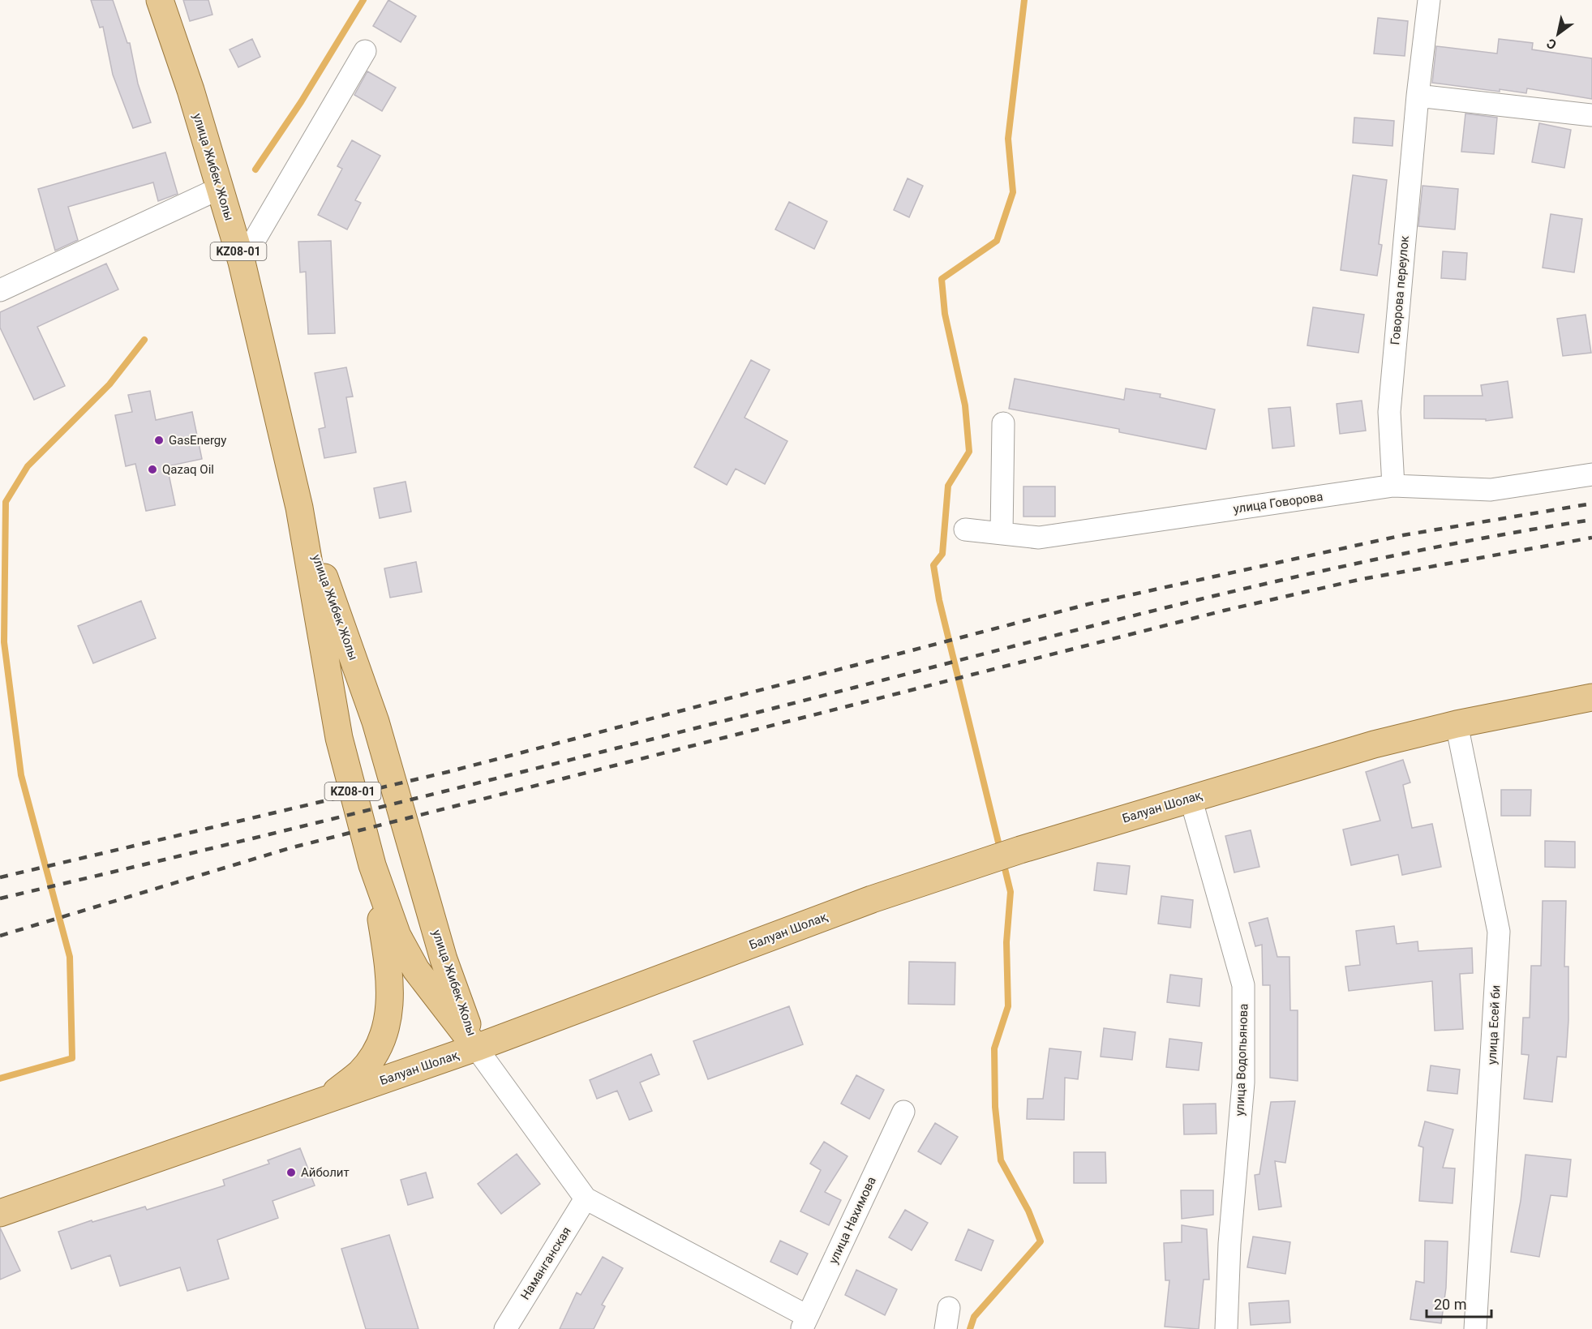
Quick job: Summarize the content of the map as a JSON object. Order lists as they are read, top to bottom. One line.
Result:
{"streets":{"main road":["улица Жибек Жолы","KZ08-01","Балуан Шолақ"],"street":["Говорова переулок","улица Говорова","улица Есей би","улица Водопьянова","улица Нахимова","Наманганская"]},"crossings":[["улица Жибек Жолы","KZ08-01"],["улица Жибек Жолы","Балуан Шолақ"],["KZ08-01","Балуан Шолақ"],["Говорова переулок","улица Говорова"],["Балуан Шолақ","улица Есей би"],["Балуан Шолақ","улица Водопьянова"]],"places":["GasEnergy","Qazaq Oil","Айболит"],"scale_bar":"20 m","north":"bottom left"}
